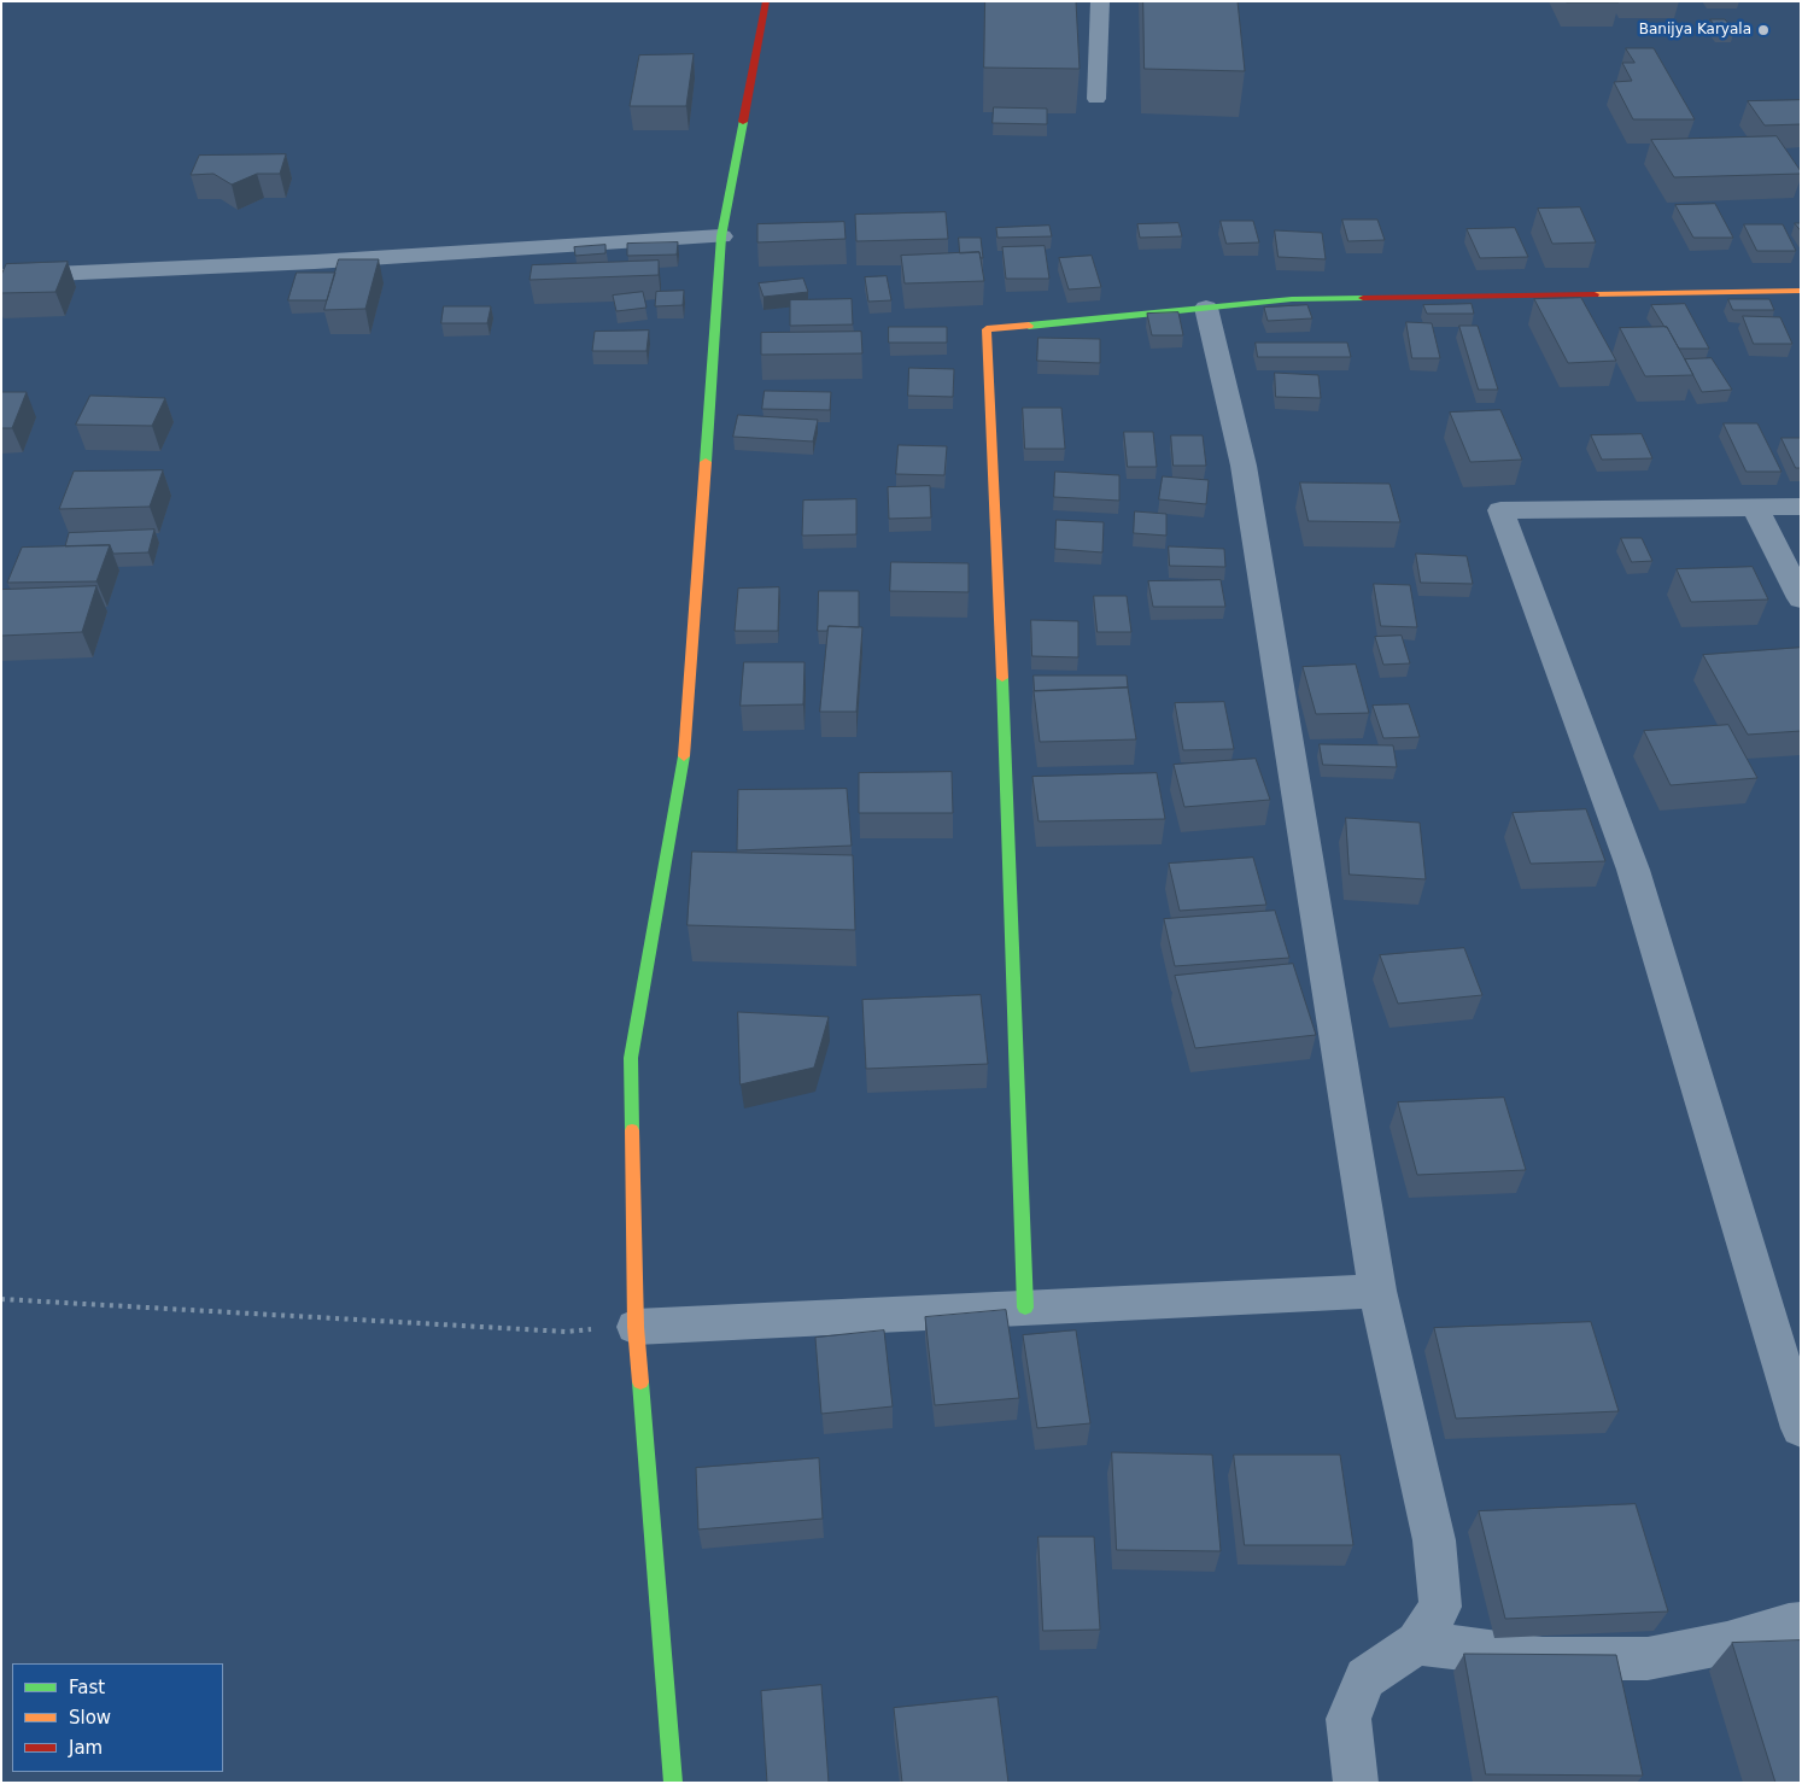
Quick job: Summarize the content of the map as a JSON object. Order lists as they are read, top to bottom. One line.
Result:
{"places":["Banijya Karyala"],"legend":["Fast","Slow","Jam"]}
